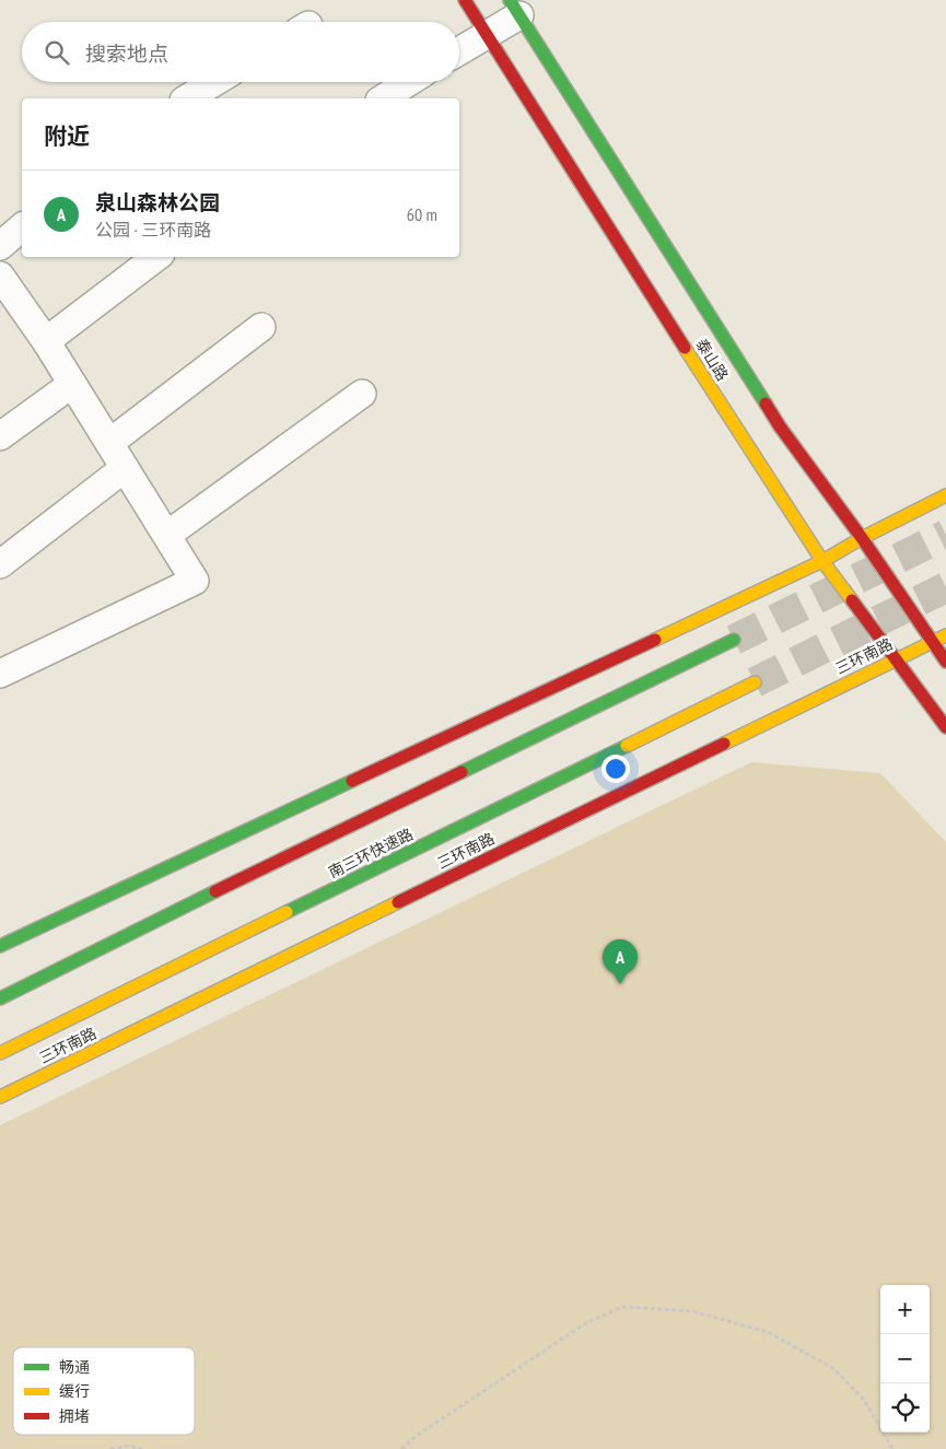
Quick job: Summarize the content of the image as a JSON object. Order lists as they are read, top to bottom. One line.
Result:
{"streets":{"main road":["泰山路","三环南路","南三环快速路"]},"crossings":[["泰山路","三环南路"]],"legend":["畅通","缓行","拥堵"],"page":{"search":"搜索地点","heading":"附近","list":[{"mark":"A","name":"泉山森林公园","note":"公园 · 三环南路","value":"60 m"}],"pins":"A","map_buttons":["+","−"]}}
